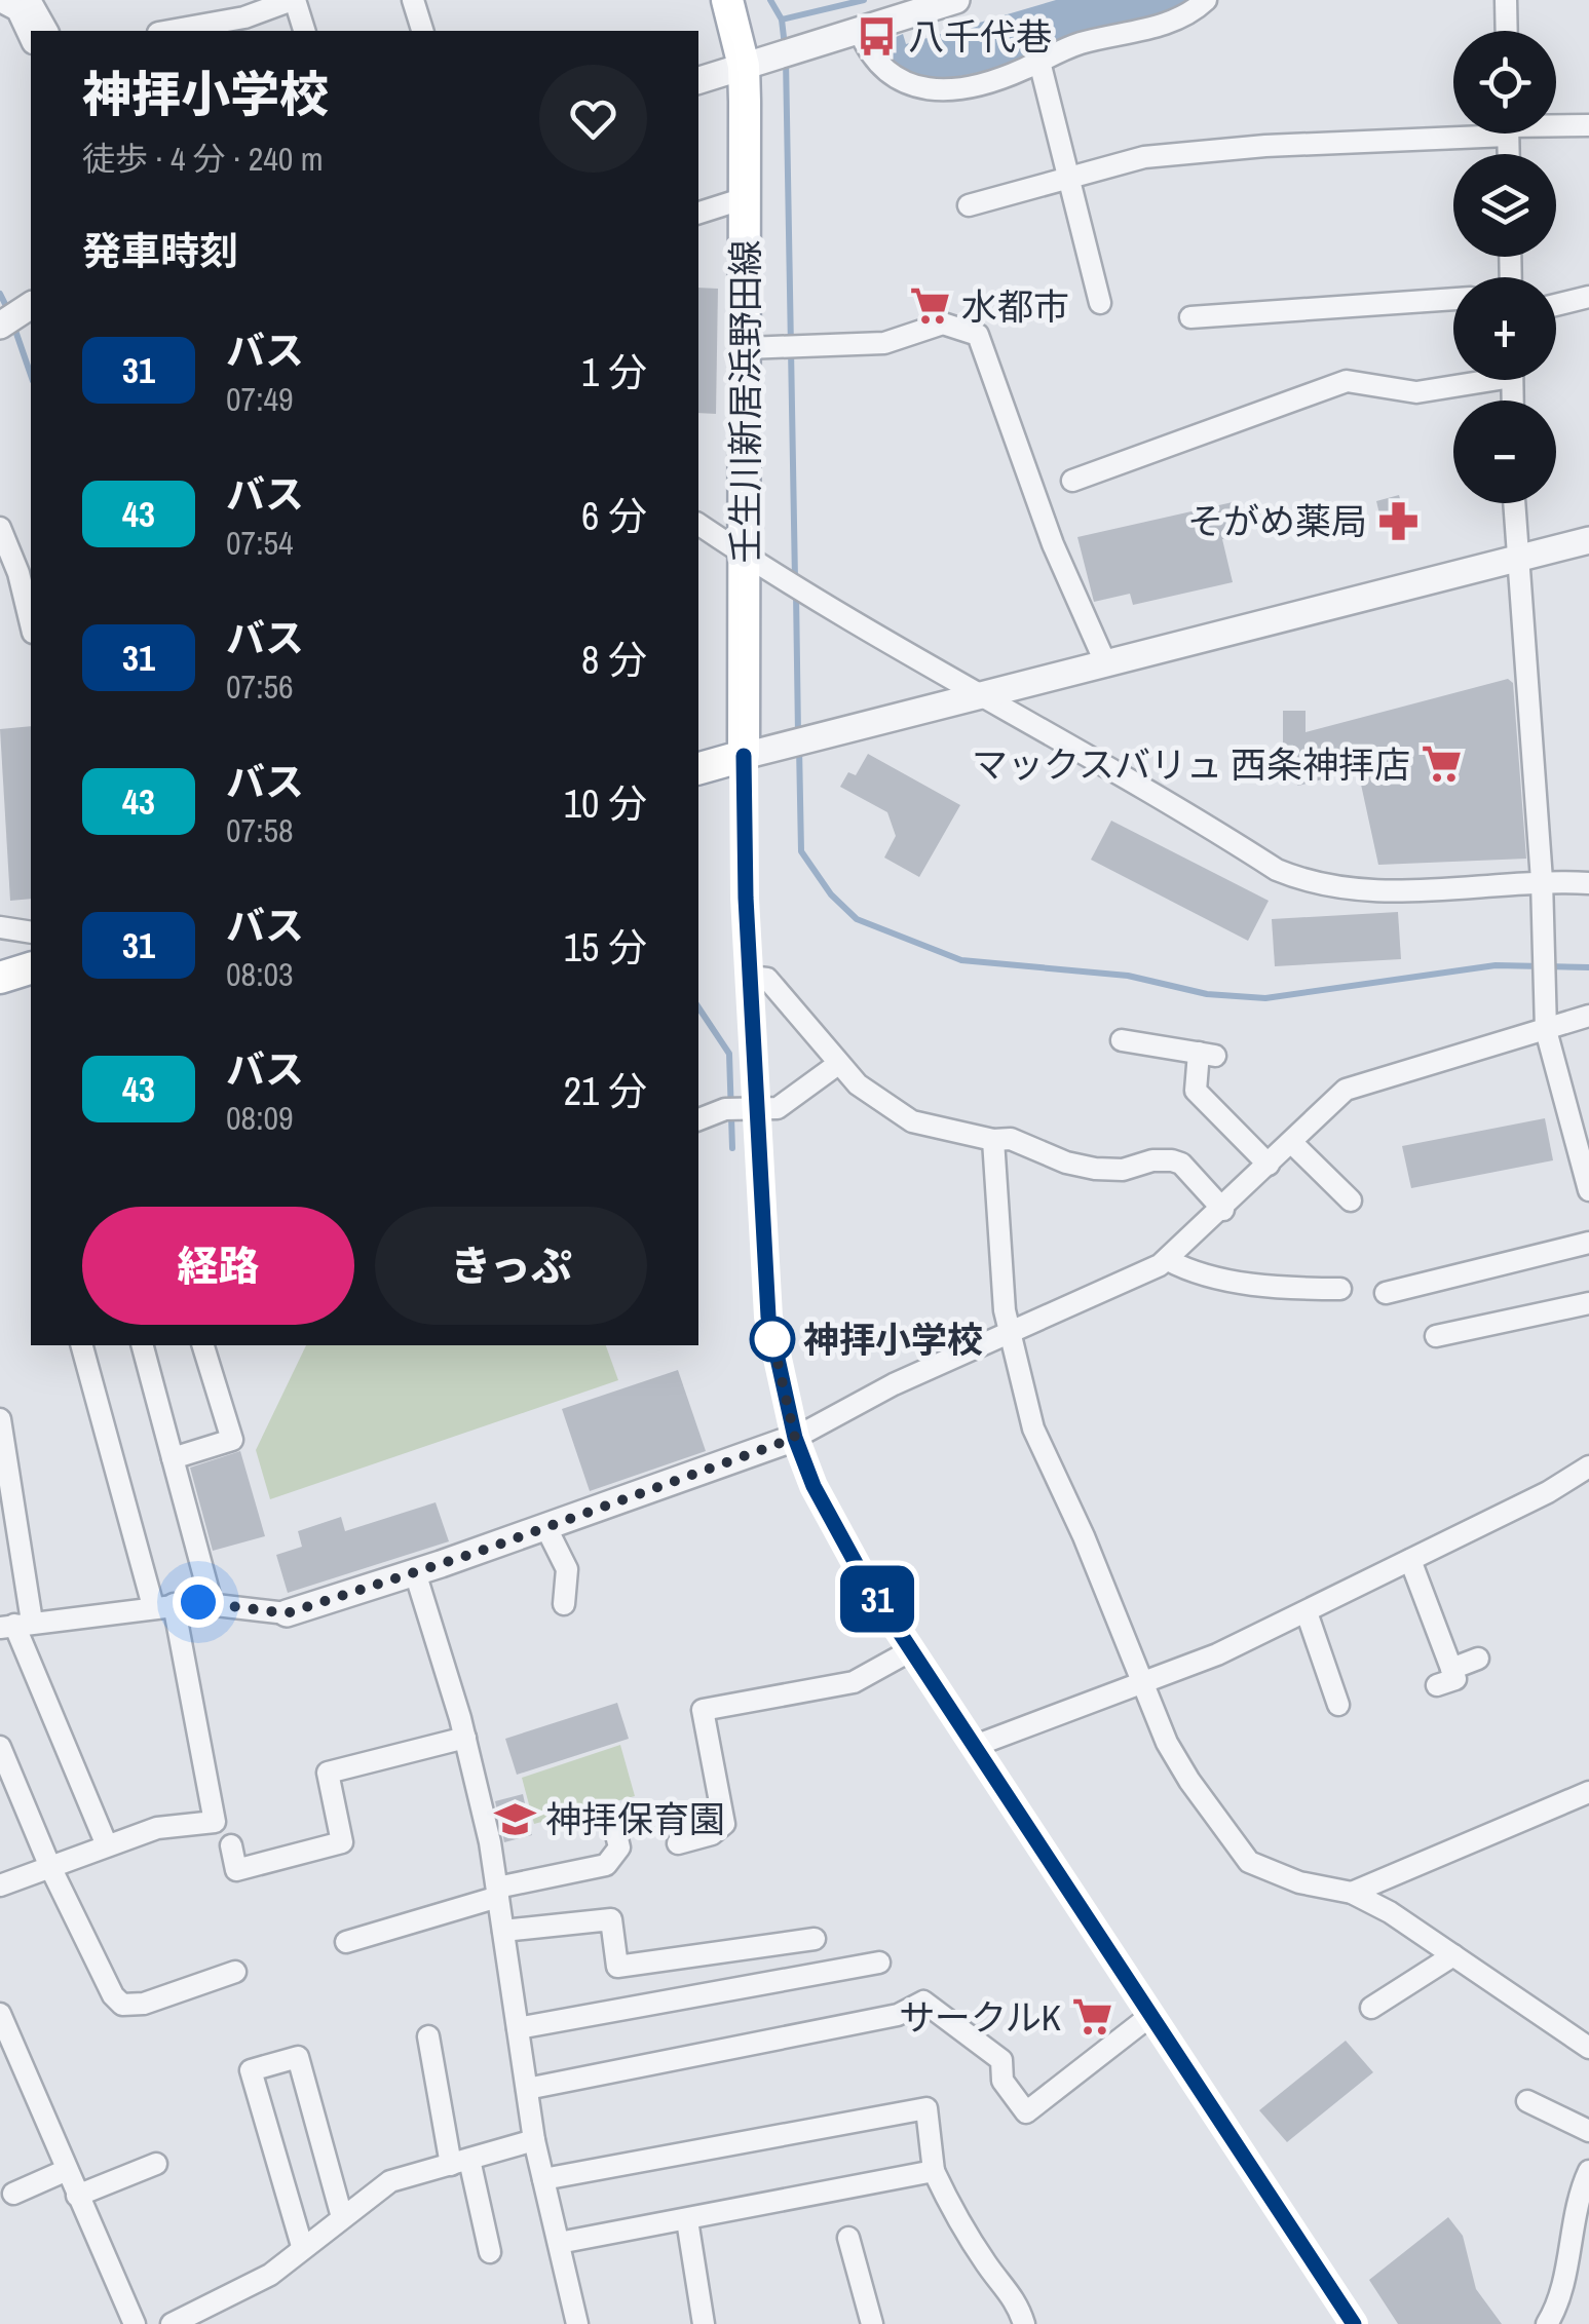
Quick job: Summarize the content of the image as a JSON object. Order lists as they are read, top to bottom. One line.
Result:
{"streets":{"main road":["壬生川新居浜野田線"]},"places":{"bus stop":["八千代巷"],"supermarket":["水都市","マックスバリュ 西条神拝店","サークルK"],"pharmacy":["そがめ薬局"],"other":["神拝小学校"],"school or university":["神拝保育園"]},"lines":["bus line 31"],"page":{"on_map":"31","map_buttons":["+","−"],"heading":[["神拝小学校","徒歩 · 4 分 · 240 m"],"発車時刻"],"list":[{"mark":"31","name":"バス","note":"07:49","value":"1 分"},{"mark":"43","name":"バス","note":"07:54","value":"6 分"},{"mark":"31","name":"バス","note":"07:56","value":"8 分"},{"mark":"43","name":"バス","note":"07:58","value":"10 分"},{"mark":"31","name":"バス","note":"08:03","value":"15 分"},{"mark":"43","name":"バス","note":"08:09","value":"21 分"}],"buttons":["経路","きっぷ"]}}
